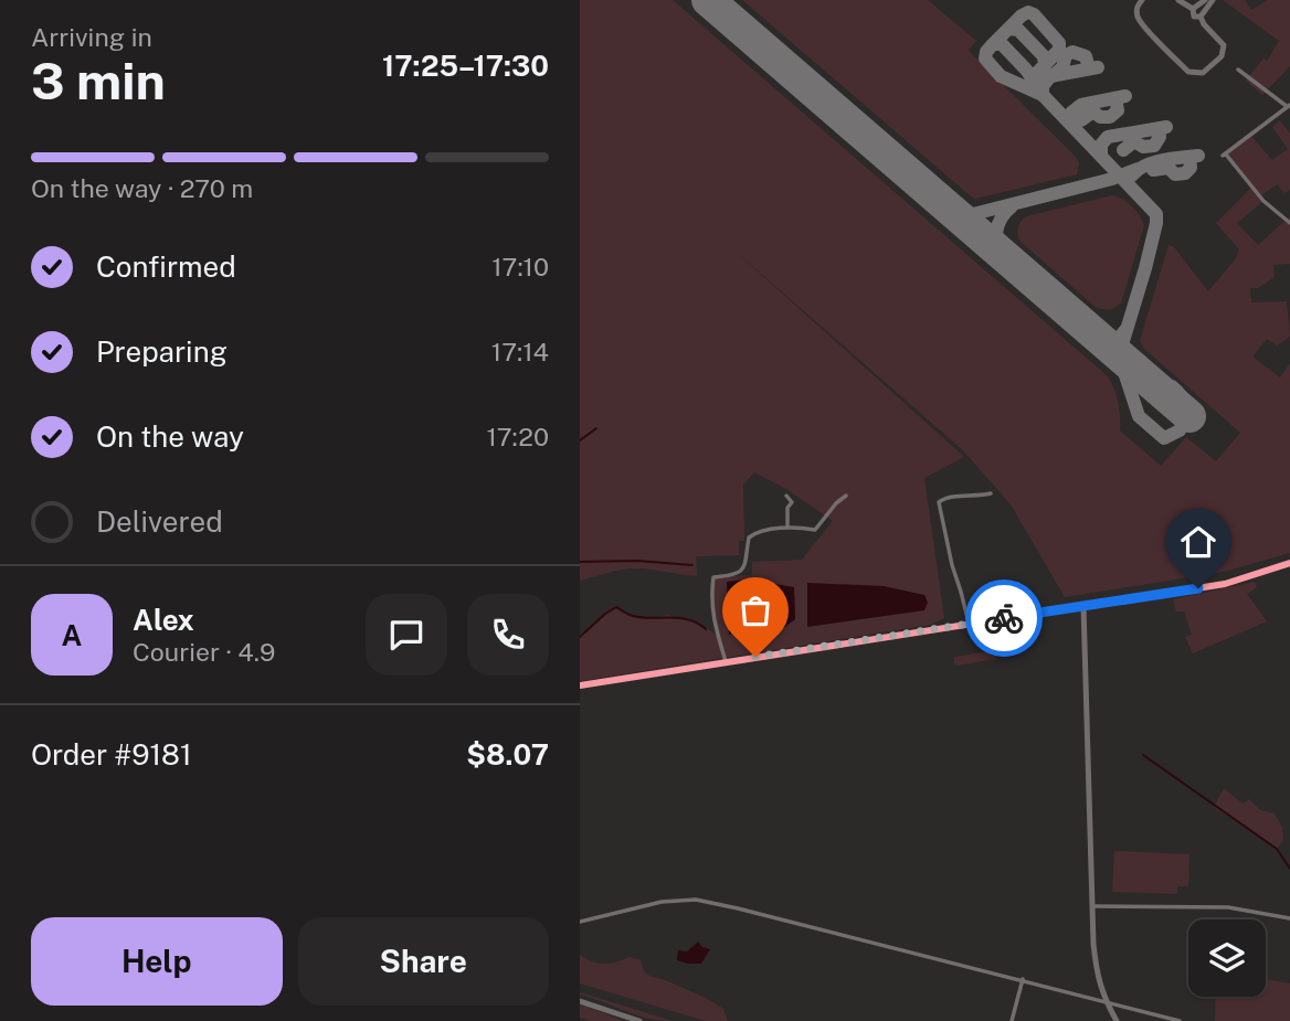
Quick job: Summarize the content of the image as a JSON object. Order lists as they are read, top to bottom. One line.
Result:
{"page":{"heading":["3 min","Arriving in","17:25–17:30"],"panel":["Alex","Courier · 4.9","Order #9181","$8.07"],"bar":"On the way · 270 m","list":[["Confirmed","17:10"],["Preparing","17:14"],["On the way","17:20"],"Delivered"],"round":"A","buttons":["Help","Share"]}}
